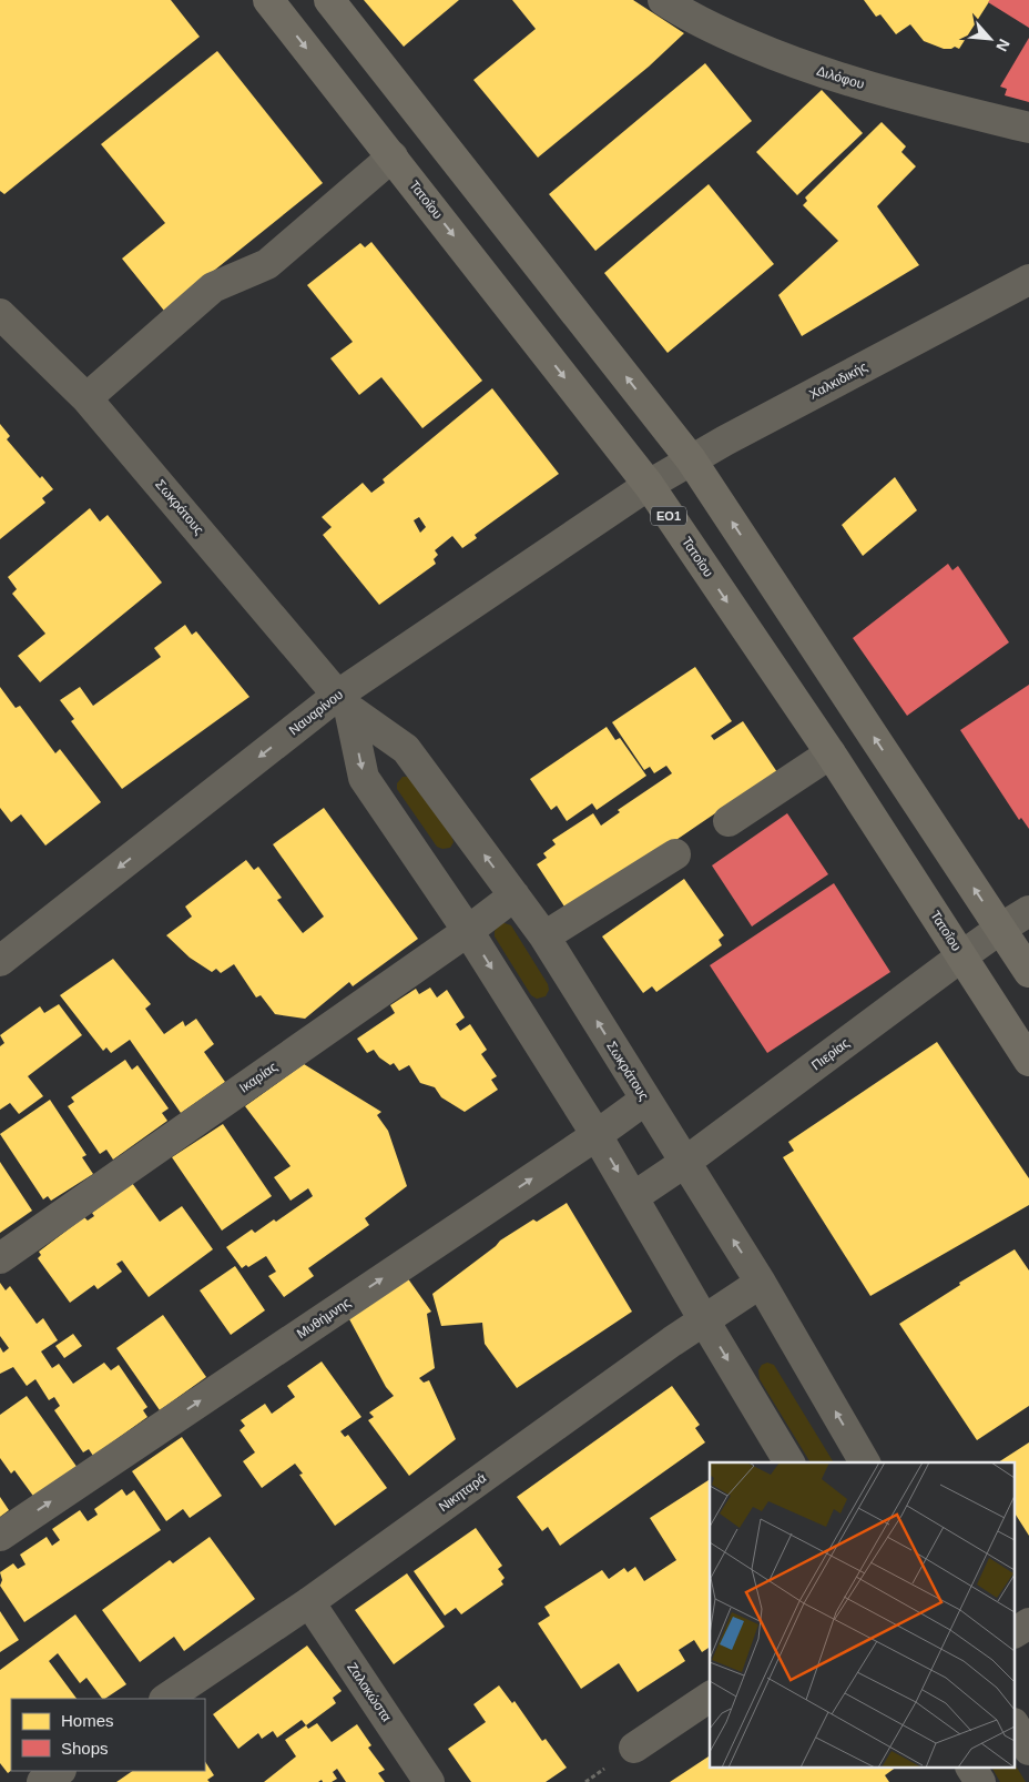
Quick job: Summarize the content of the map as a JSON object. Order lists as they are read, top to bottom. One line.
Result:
{"streets":{"main road":["Τατοΐου","ΕΟ1"],"street":["Διλόφου","Χαλκιδικής","Σωκράτους","Ναυαρίνου","Πιερίας","Ικαρίας","Μυθήμνης","Νικηταρά","Ζαλοκώστα"]},"crossings":[["Τατοΐου","Χαλκιδικής"],["Τατοΐου","Ναυαρίνου"],["Τατοΐου","Πιερίας"],["Χαλκιδικής","Ναυαρίνου"],["Σωκράτους","Ναυαρίνου"],["Σωκράτους","Πιερίας"],["Σωκράτους","Ικαρίας"],["Σωκράτους","Μυθήμνης"],["Σωκράτους","Νικηταρά"],["Νικηταρά","Ζαλοκώστα"]],"one_way":["Ναυαρίνου","Μυθήμνης"],"legend":["Homes","Shops"],"north":"bottom right"}
